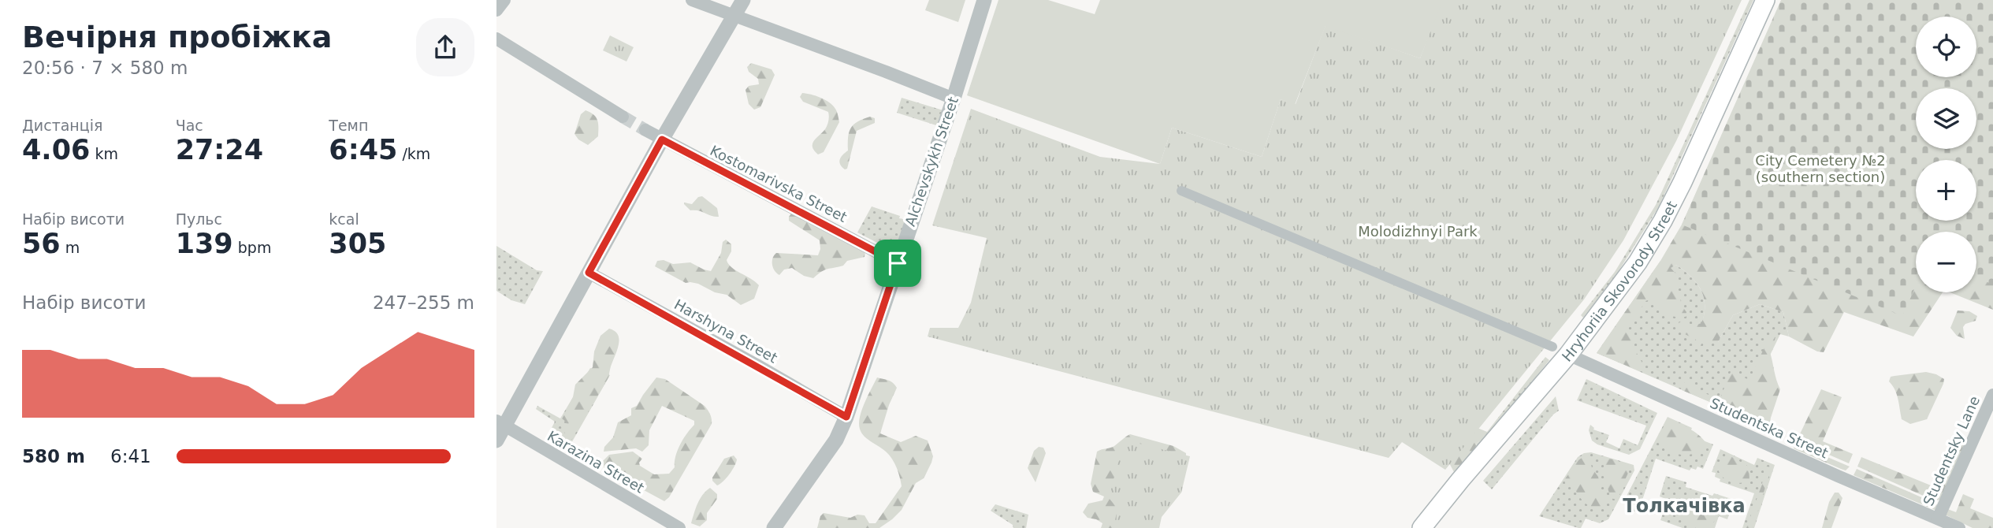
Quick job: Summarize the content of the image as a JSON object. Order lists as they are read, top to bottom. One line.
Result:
{"streets":{"main road":["Hryhoriia Skovorody Street"],"street":["Alchevskykh Street","Kostomarivska Street","Harshyna Street","Studentska Street","Studentsky Lane","Karazina Street"]},"crossings":[["Alchevskykh Street","Kostomarivska Street"],["Alchevskykh Street","Harshyna Street"],["Hryhoriia Skovorody Street","Studentska Street"],["Studentska Street","Studentsky Lane"]],"districts":["Толкачівка"],"parks":["City Cemetery №2 (southern section)","Molodizhnyi Park"],"page":{"heading":["Вечірня пробіжка","20:56 · 7 × 580 m"],"map_buttons":["+","−"],"stats":[["Дистанція","4.06 km"],["Час","27:24"],["Темп","6:45 /km"],["Набір висоти","56 m"],["Пульс","139 bpm"],["kcal","305"]],"chart":["Набір висоти","247–255 m"],"list":[{"name":"580 m","note":"6:41"}]}}
